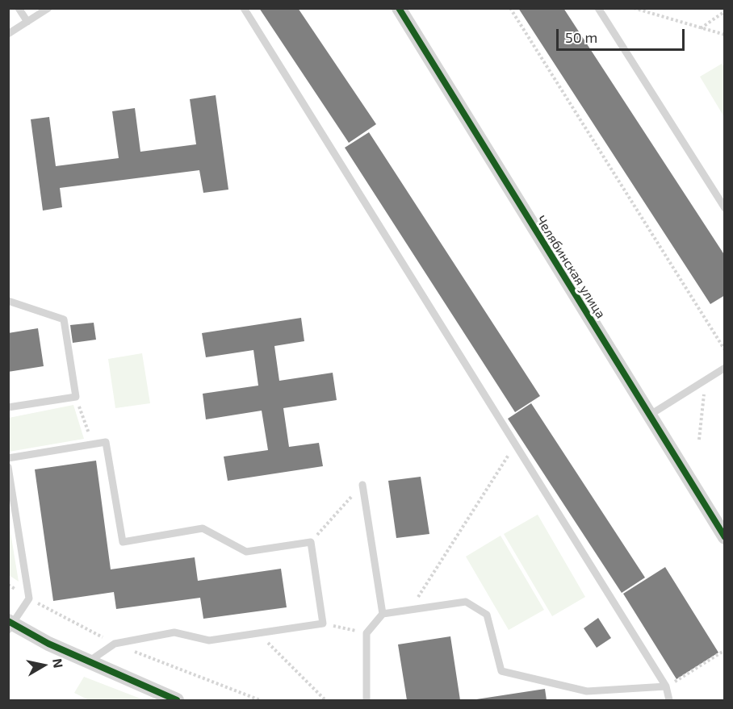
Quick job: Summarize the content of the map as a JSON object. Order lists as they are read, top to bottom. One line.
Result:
{"streets":{"street":["Челябинская улица"]},"scale_bar":"50 m","north":"right"}
